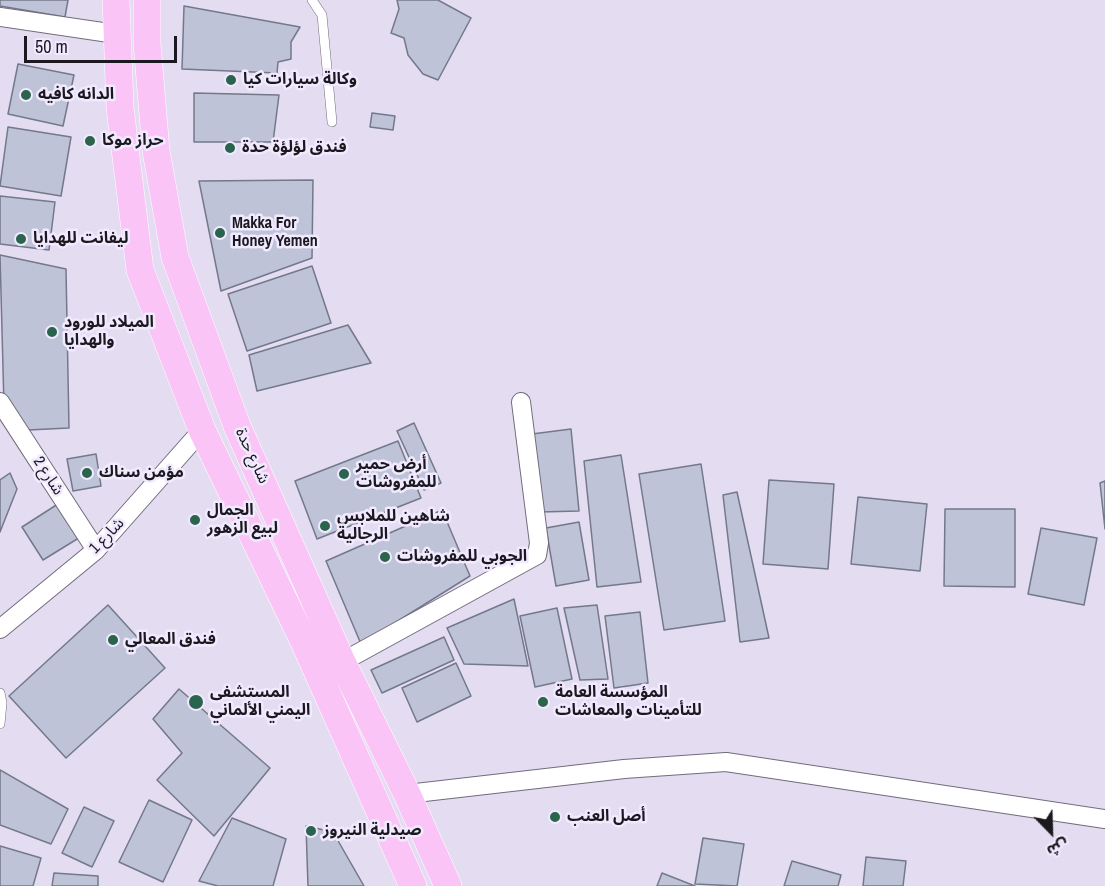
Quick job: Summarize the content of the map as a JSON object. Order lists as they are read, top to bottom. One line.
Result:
{"streets":{"main road":["شارع حدة"],"street":["شارع 2","شارع 1"]},"crossings":[["شارع حدة","شارع 1"],["شارع 2","شارع 1"]],"places":["وكالة سيارات كيا","الدانه كافيه","حراز موكا","فندق لؤلؤة حدة","Makka For Honey Yemen","ليفانت للهدايا","الميلاد للورود والهدايا","مؤمن سناك","أرض حمير للمفروشات","الجمال لبيع الزهور","شاهين للملابس الرجالية","الجوبي للمفروشات","فندق المعالي","المستشفى اليمني الألماني","المؤسسة العامة للتأمينات والمعاشات","أصل العنب","صيدلية النيروز"],"scale_bar":"50 m","north":"bottom right"}
